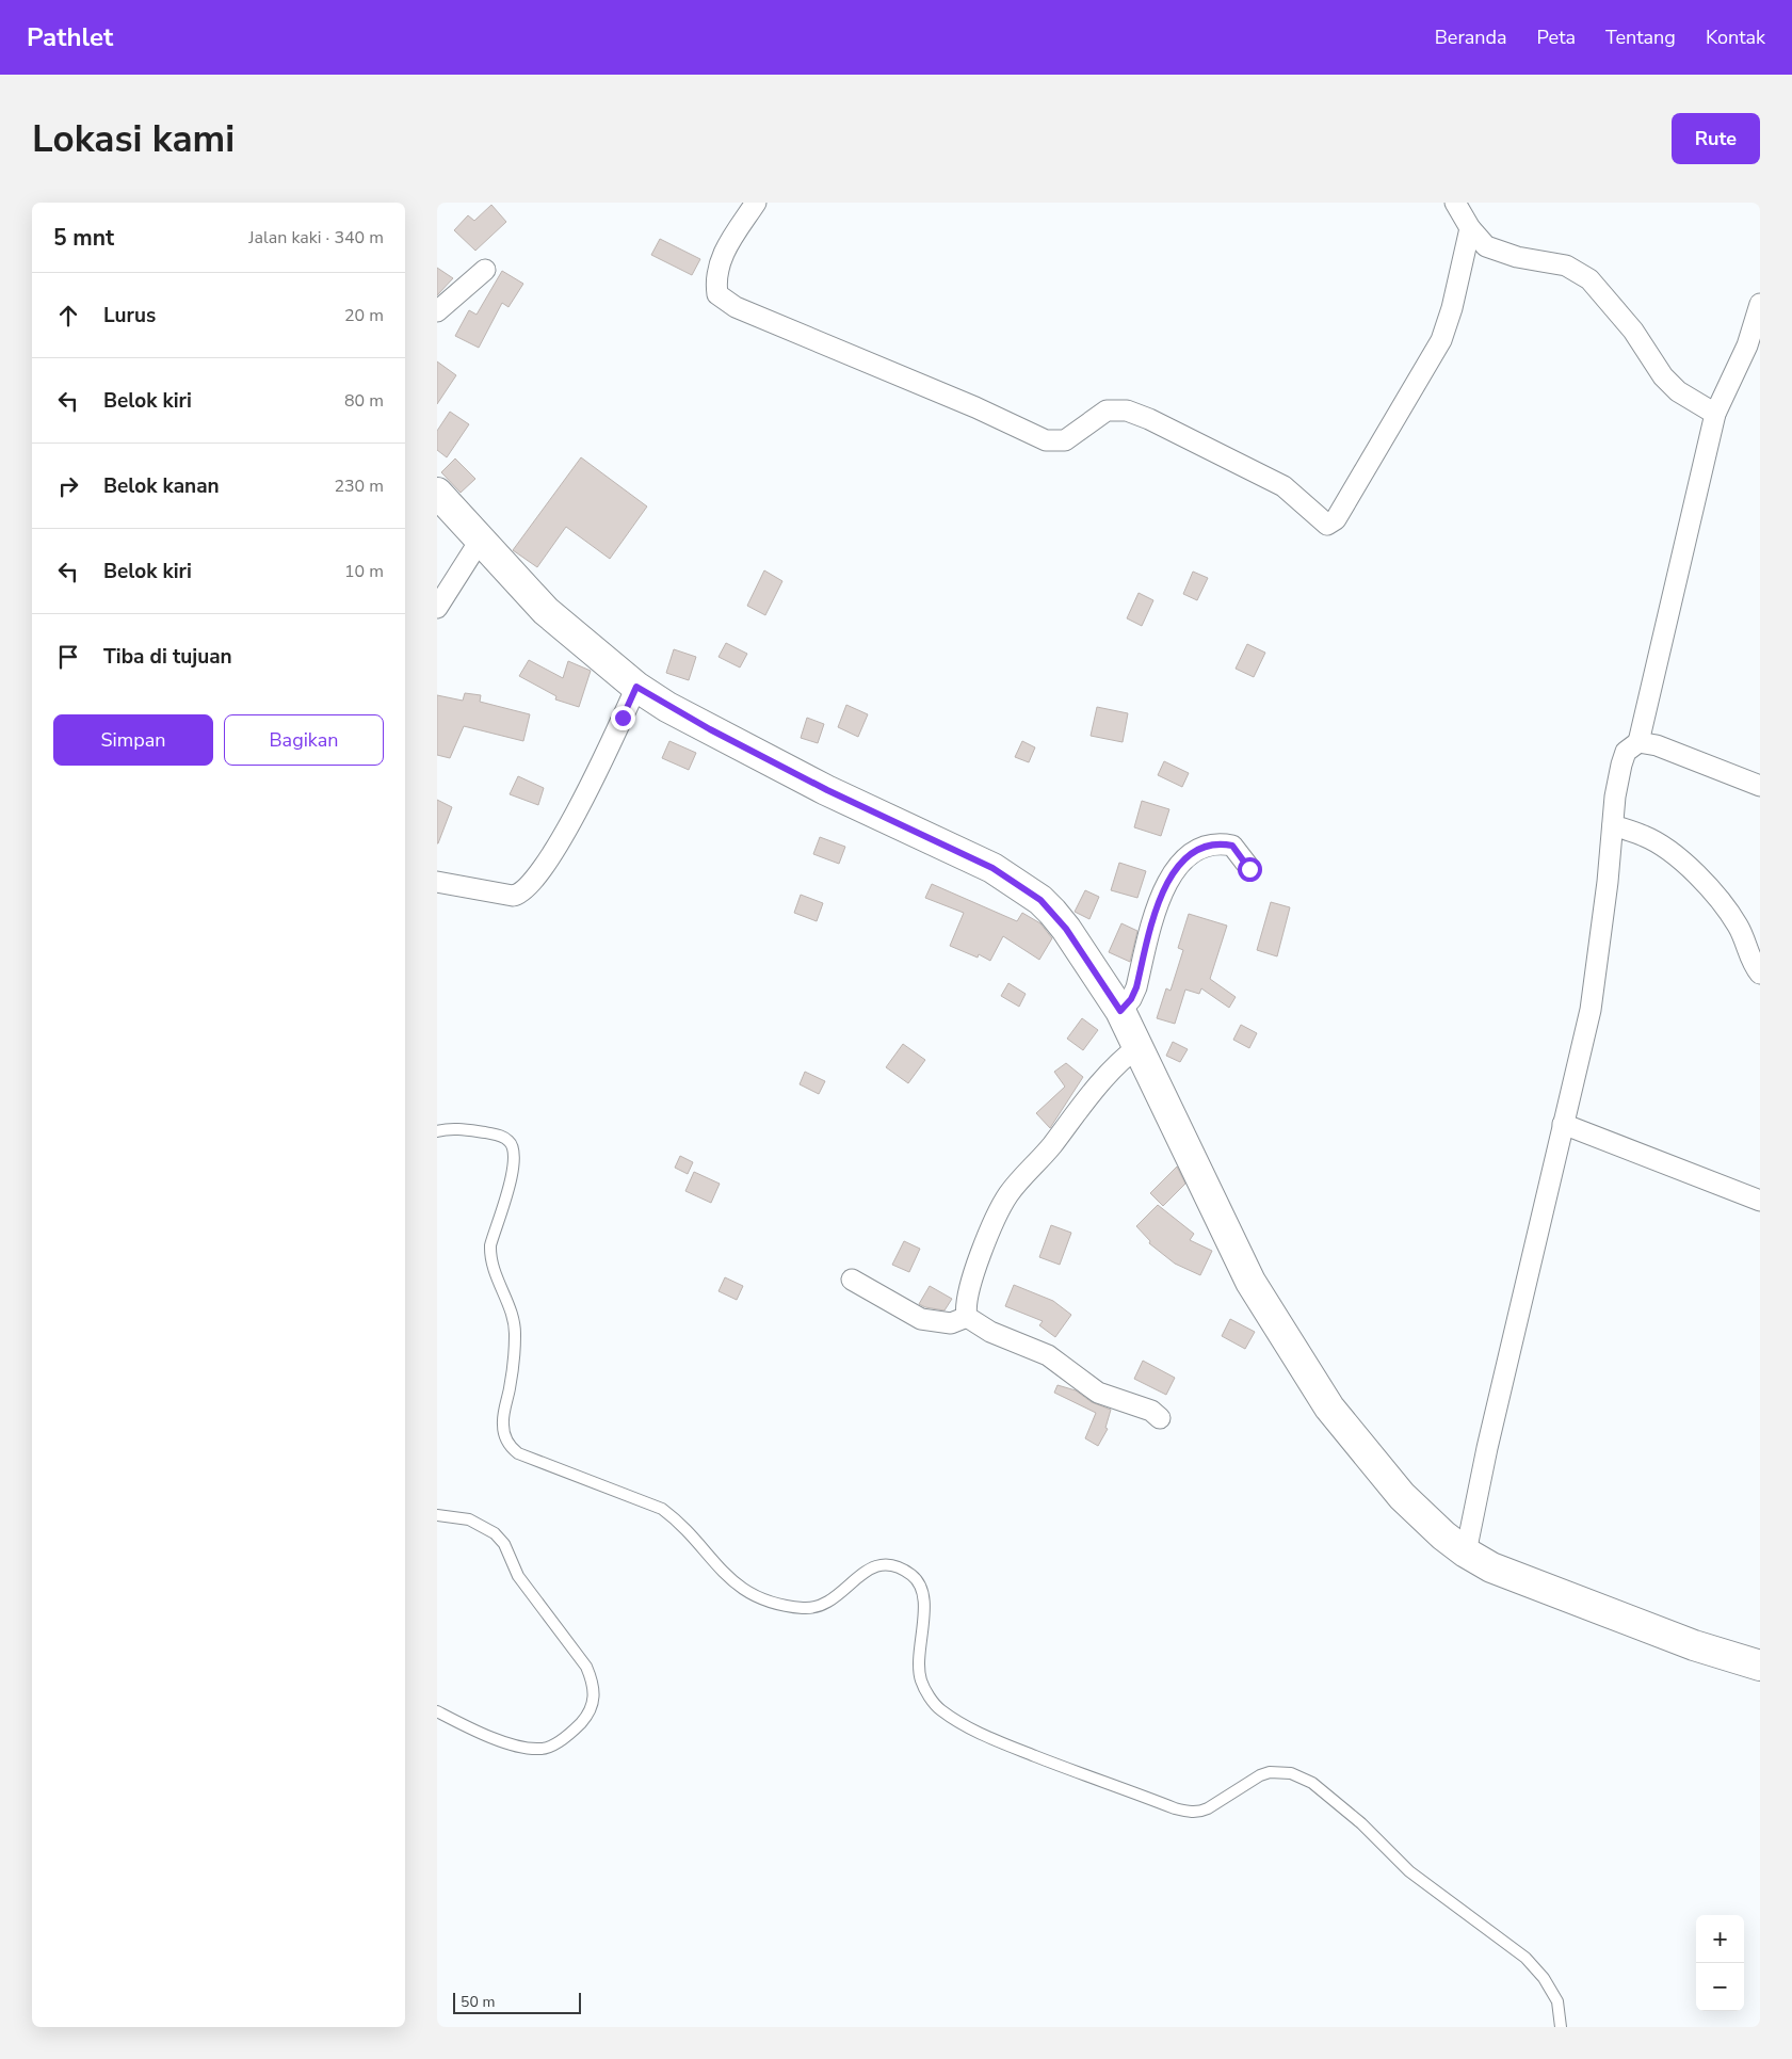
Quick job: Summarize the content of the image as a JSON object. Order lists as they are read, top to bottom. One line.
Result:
{"scale_bar":"50 m","page":{"header":"Pathlet","nav":["Beranda","Peta","Tentang","Kontak"],"buttons":["Rute",["Simpan","Bagikan"]],"title":"Lokasi kami","heading":["5 mnt","Jalan kaki · 340 m"],"list":[["Lurus","20 m"],["Belok kiri","80 m"],["Belok kanan","230 m"],["Belok kiri","10 m"],"Tiba di tujuan"],"map_buttons":["+","−"],"scale":"50 m"}}
